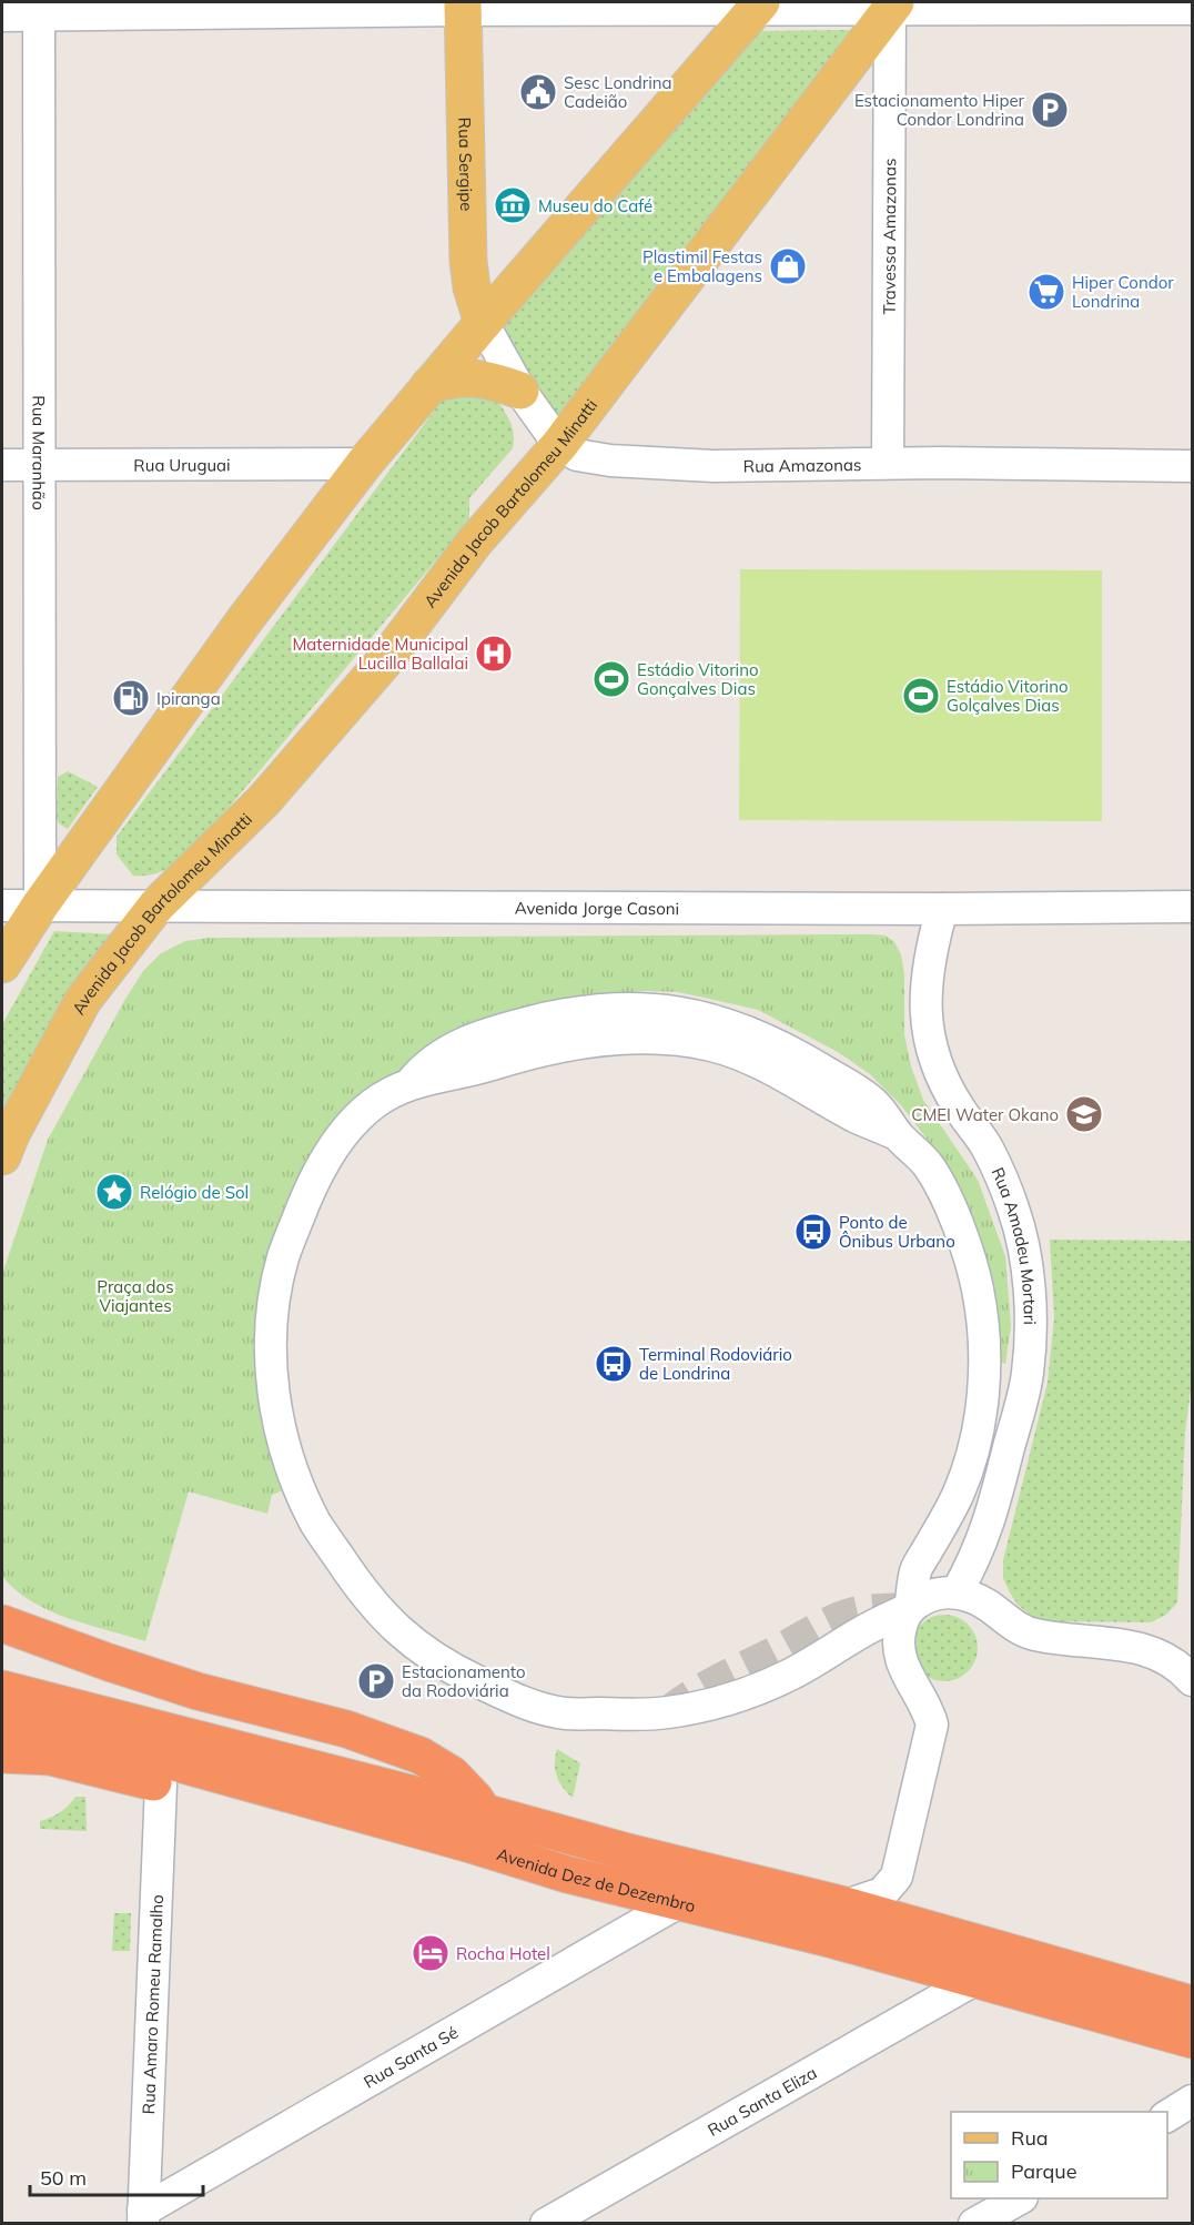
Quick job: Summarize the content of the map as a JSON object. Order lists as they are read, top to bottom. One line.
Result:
{"streets":{"highway":["Avenida Dez de Dezembro"],"main road":["Rua Sergipe","Avenida Jacob Bartolomeu Minatti"],"street":["Travessa Amazonas","Rua Maranhão","Rua Uruguai","Rua Amazonas","Avenida Jorge Casoni","Rua Amadeu Mortari","Rua Amaro Romeu Ramalho","Rua Santa Sé","Rua Santa Eliza"]},"crossings":[["Travessa Amazonas","Rua Amazonas"],["Travessa Amazonas","Avenida Jacob Bartolomeu Minatti"],["Rua Maranhão","Rua Uruguai"],["Rua Maranhão","Avenida Jorge Casoni"],["Rua Amazonas","Avenida Jacob Bartolomeu Minatti"],["Avenida Jacob Bartolomeu Minatti","Avenida Jorge Casoni"],["Avenida Jorge Casoni","Rua Amadeu Mortari"],["Avenida Dez de Dezembro","Rua Santa Sé"],["Avenida Dez de Dezembro","Rua Santa Eliza"],["Rua Amaro Romeu Ramalho","Rua Santa Sé"]],"parks":["Praça dos Viajantes"],"places":{"public building":["Sesc Londrina Cadeião"],"parking":["Estacionamento Hiper Condor Londrina","Estacionamento da Rodoviária"],"museum":["Museu do Café"],"shop":["Plastimil Festas e Embalagens"],"supermarket":["Hiper Condor Londrina"],"hospital":["Maternidade Municipal Lucilla Ballalai"],"sports":["Estádio Vitorino Gonçalves Dias","Estádio Vitorino Golçalves Dias"],"fuel station":["Ipiranga"],"school or university":["CMEI Water Okano"],"place":["Relógio de Sol"],"bus stop":["Ponto de Ônibus Urbano","Terminal Rodoviário de Londrina"],"hotel":["Rocha Hotel"]},"legend":["Rua","Parque"],"scale_bar":"50 m"}
